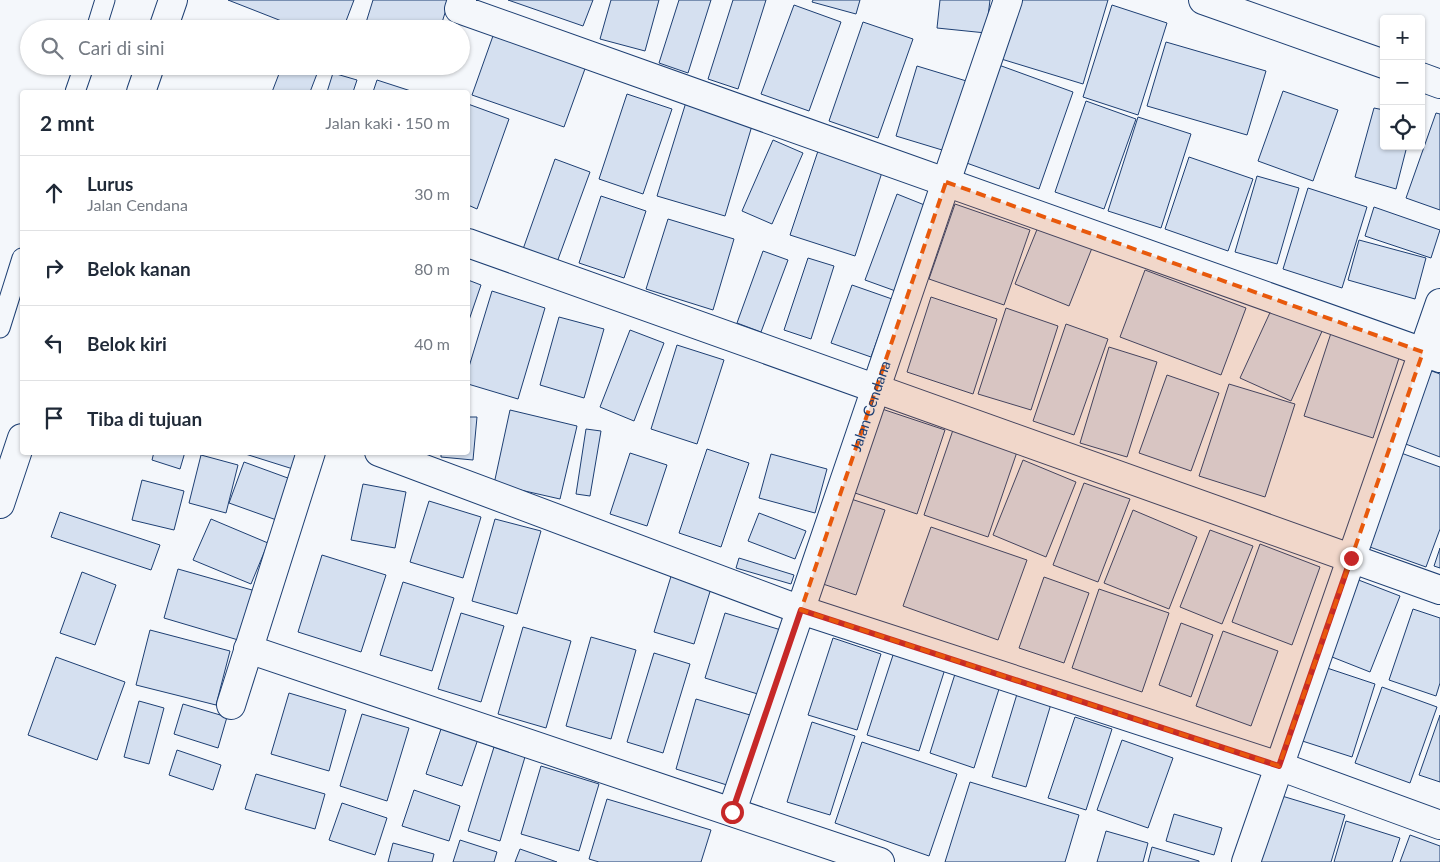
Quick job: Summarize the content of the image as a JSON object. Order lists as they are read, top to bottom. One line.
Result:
{"streets":{"street":["Jalan Cendana"]},"page":{"map_buttons":["+","−"],"search":"Cari di sini","heading":["2 mnt","Jalan kaki · 150 m"],"list":[["Lurus","Jalan Cendana","30 m"],["Belok kanan","80 m"],["Belok kiri","40 m"],"Tiba di tujuan"]}}
